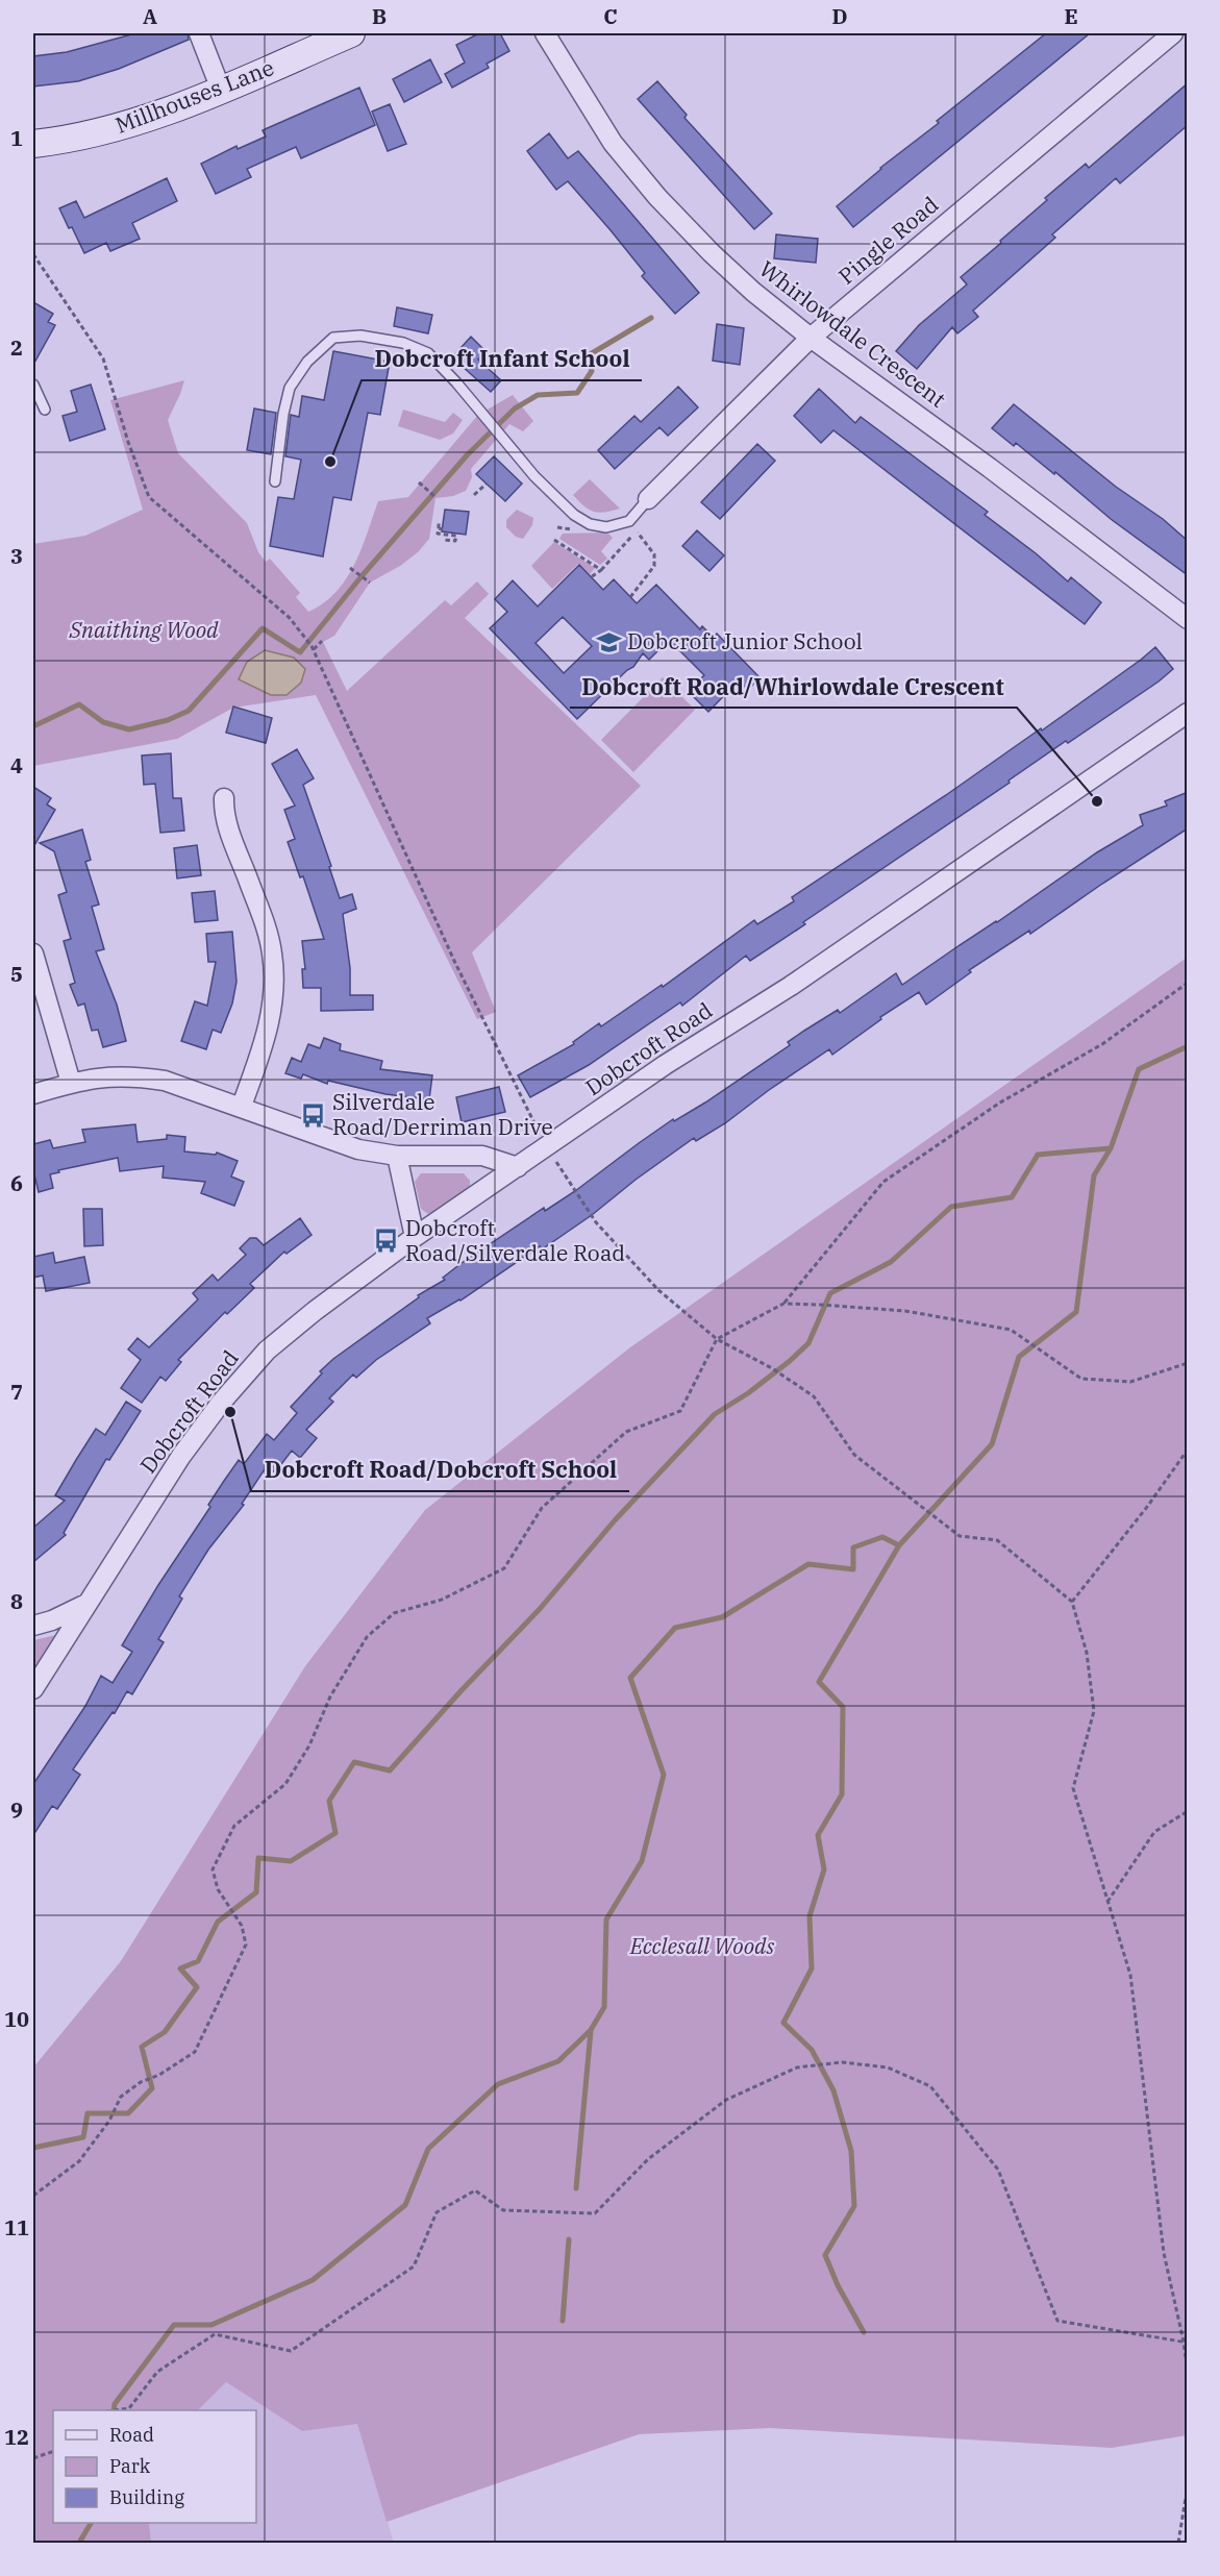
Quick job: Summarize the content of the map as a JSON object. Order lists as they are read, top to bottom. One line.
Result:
{"streets":{"street":["Millhouses Lane","Pingle Road","Whirlowdale Crescent","Dobcroft Road"]},"crossings":[["Pingle Road","Whirlowdale Crescent"]],"parks":["Snaithing Wood","Ecclesall Woods"],"places":{"other":["Dobcroft Infant School","Dobcroft Road/Whirlowdale Crescent","Dobcroft Road/Dobcroft School"],"school or university":["Dobcroft Junior School"],"bus stop":["Silverdale Road/Derriman Drive","Dobcroft Road/Silverdale Road"]},"legend":["Road","Park","Building"],"grid":{"columns":["A","B","C","D","E"],"rows":["1","2","3","4","5","6","7","8","9","10","11","12"]}}
